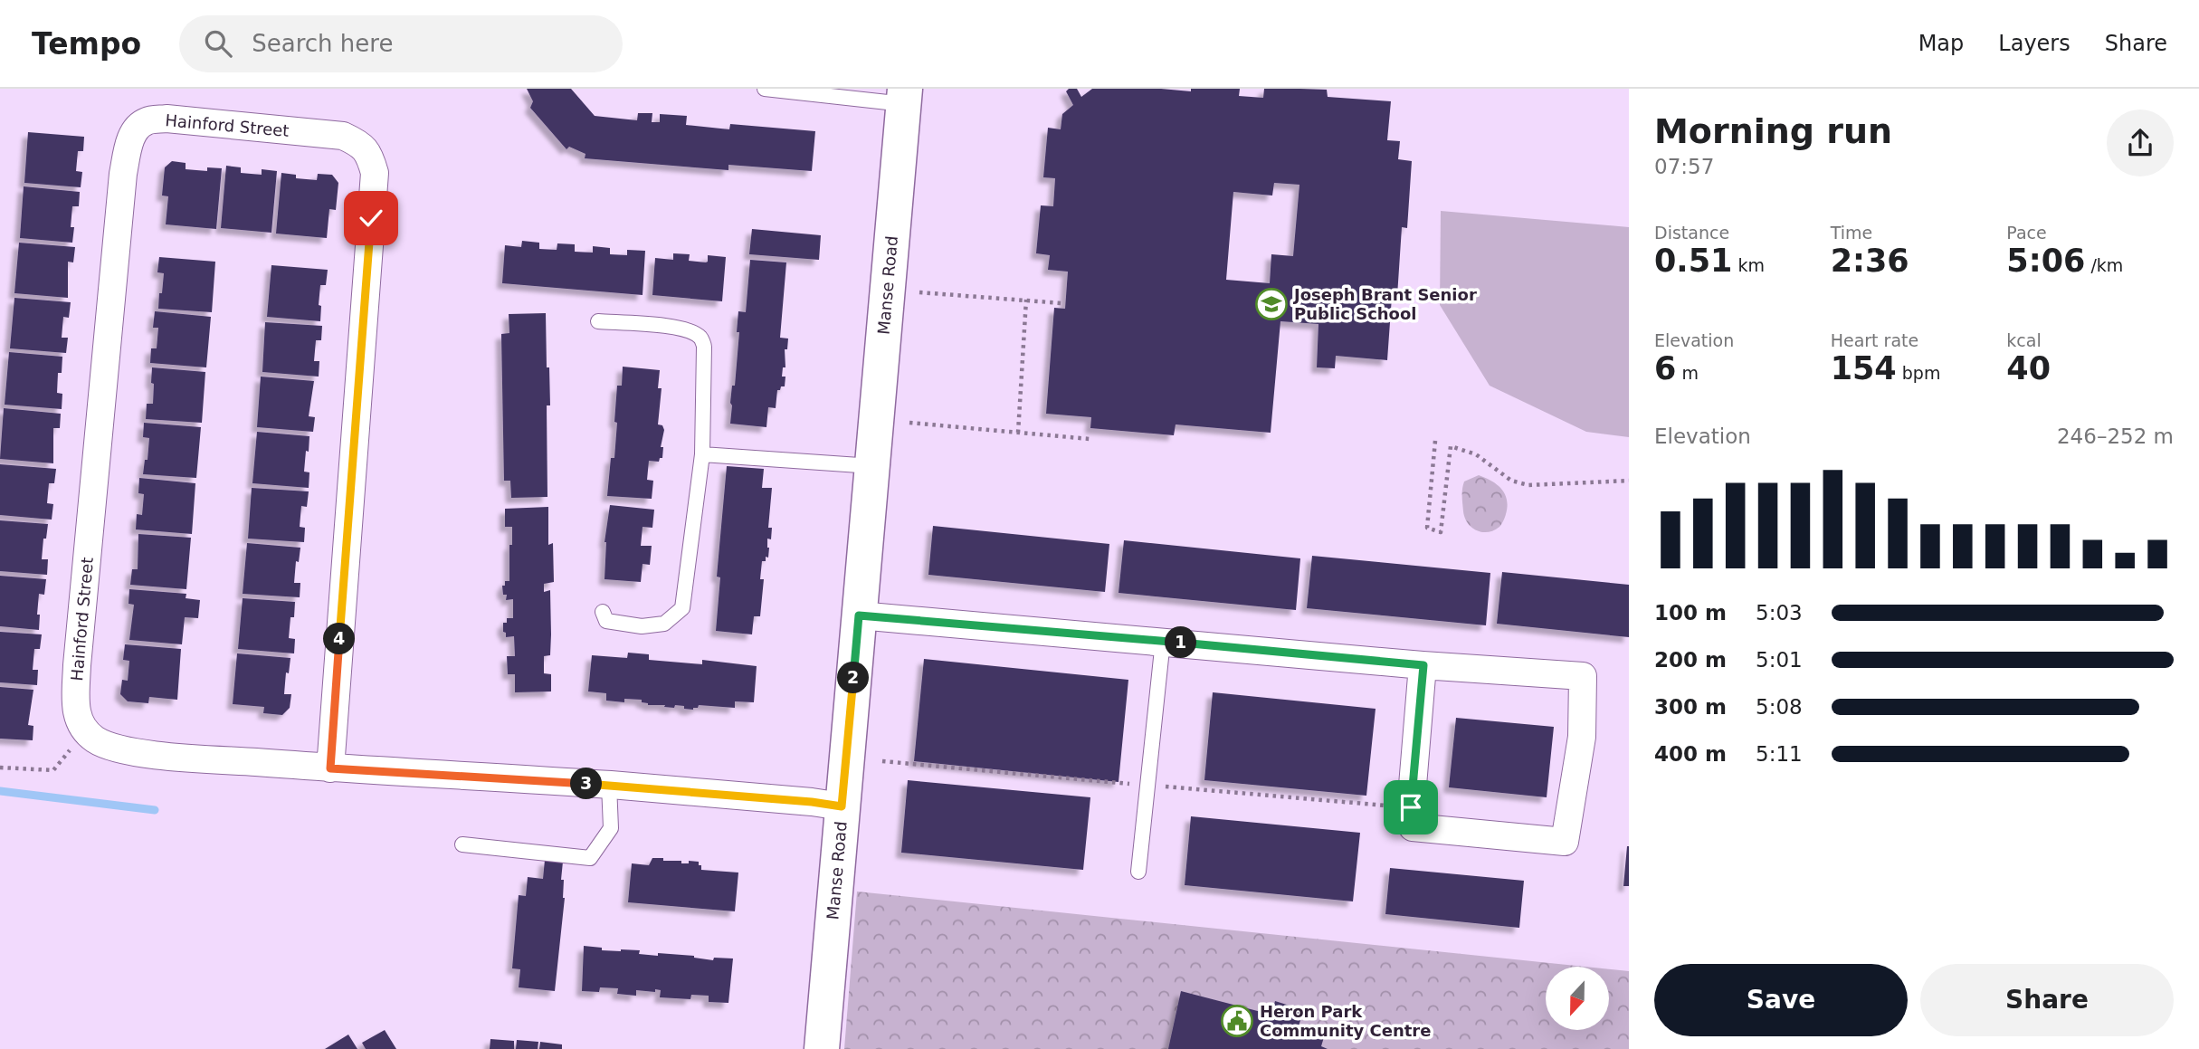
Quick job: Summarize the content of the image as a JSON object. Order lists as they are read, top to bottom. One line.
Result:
{"streets":{"street":["Hainford Street","Manse Road"]},"places":{"school or university":["Joseph Brant Senior Public School"],"public building":["Heron Park Community Centre"]},"north":"bottom","page":{"header":"Tempo","search":"Search here","nav":["Map","Layers","Share"],"heading":["Morning run","07:57"],"stats":[["Distance","0.51 km"],["Time","2:36"],["Pace","5:06 /km"],["Elevation","6 m"],["Heart rate","154 bpm"],["kcal","40"]],"chart":["Elevation","246–252 m"],"list":[{"name":"100 m","note":"5:03"},{"name":"200 m","note":"5:01"},{"name":"300 m","note":"5:08"},{"name":"400 m","note":"5:11"}],"pins":["4","1","2","3"],"buttons":["Save","Share"]}}
